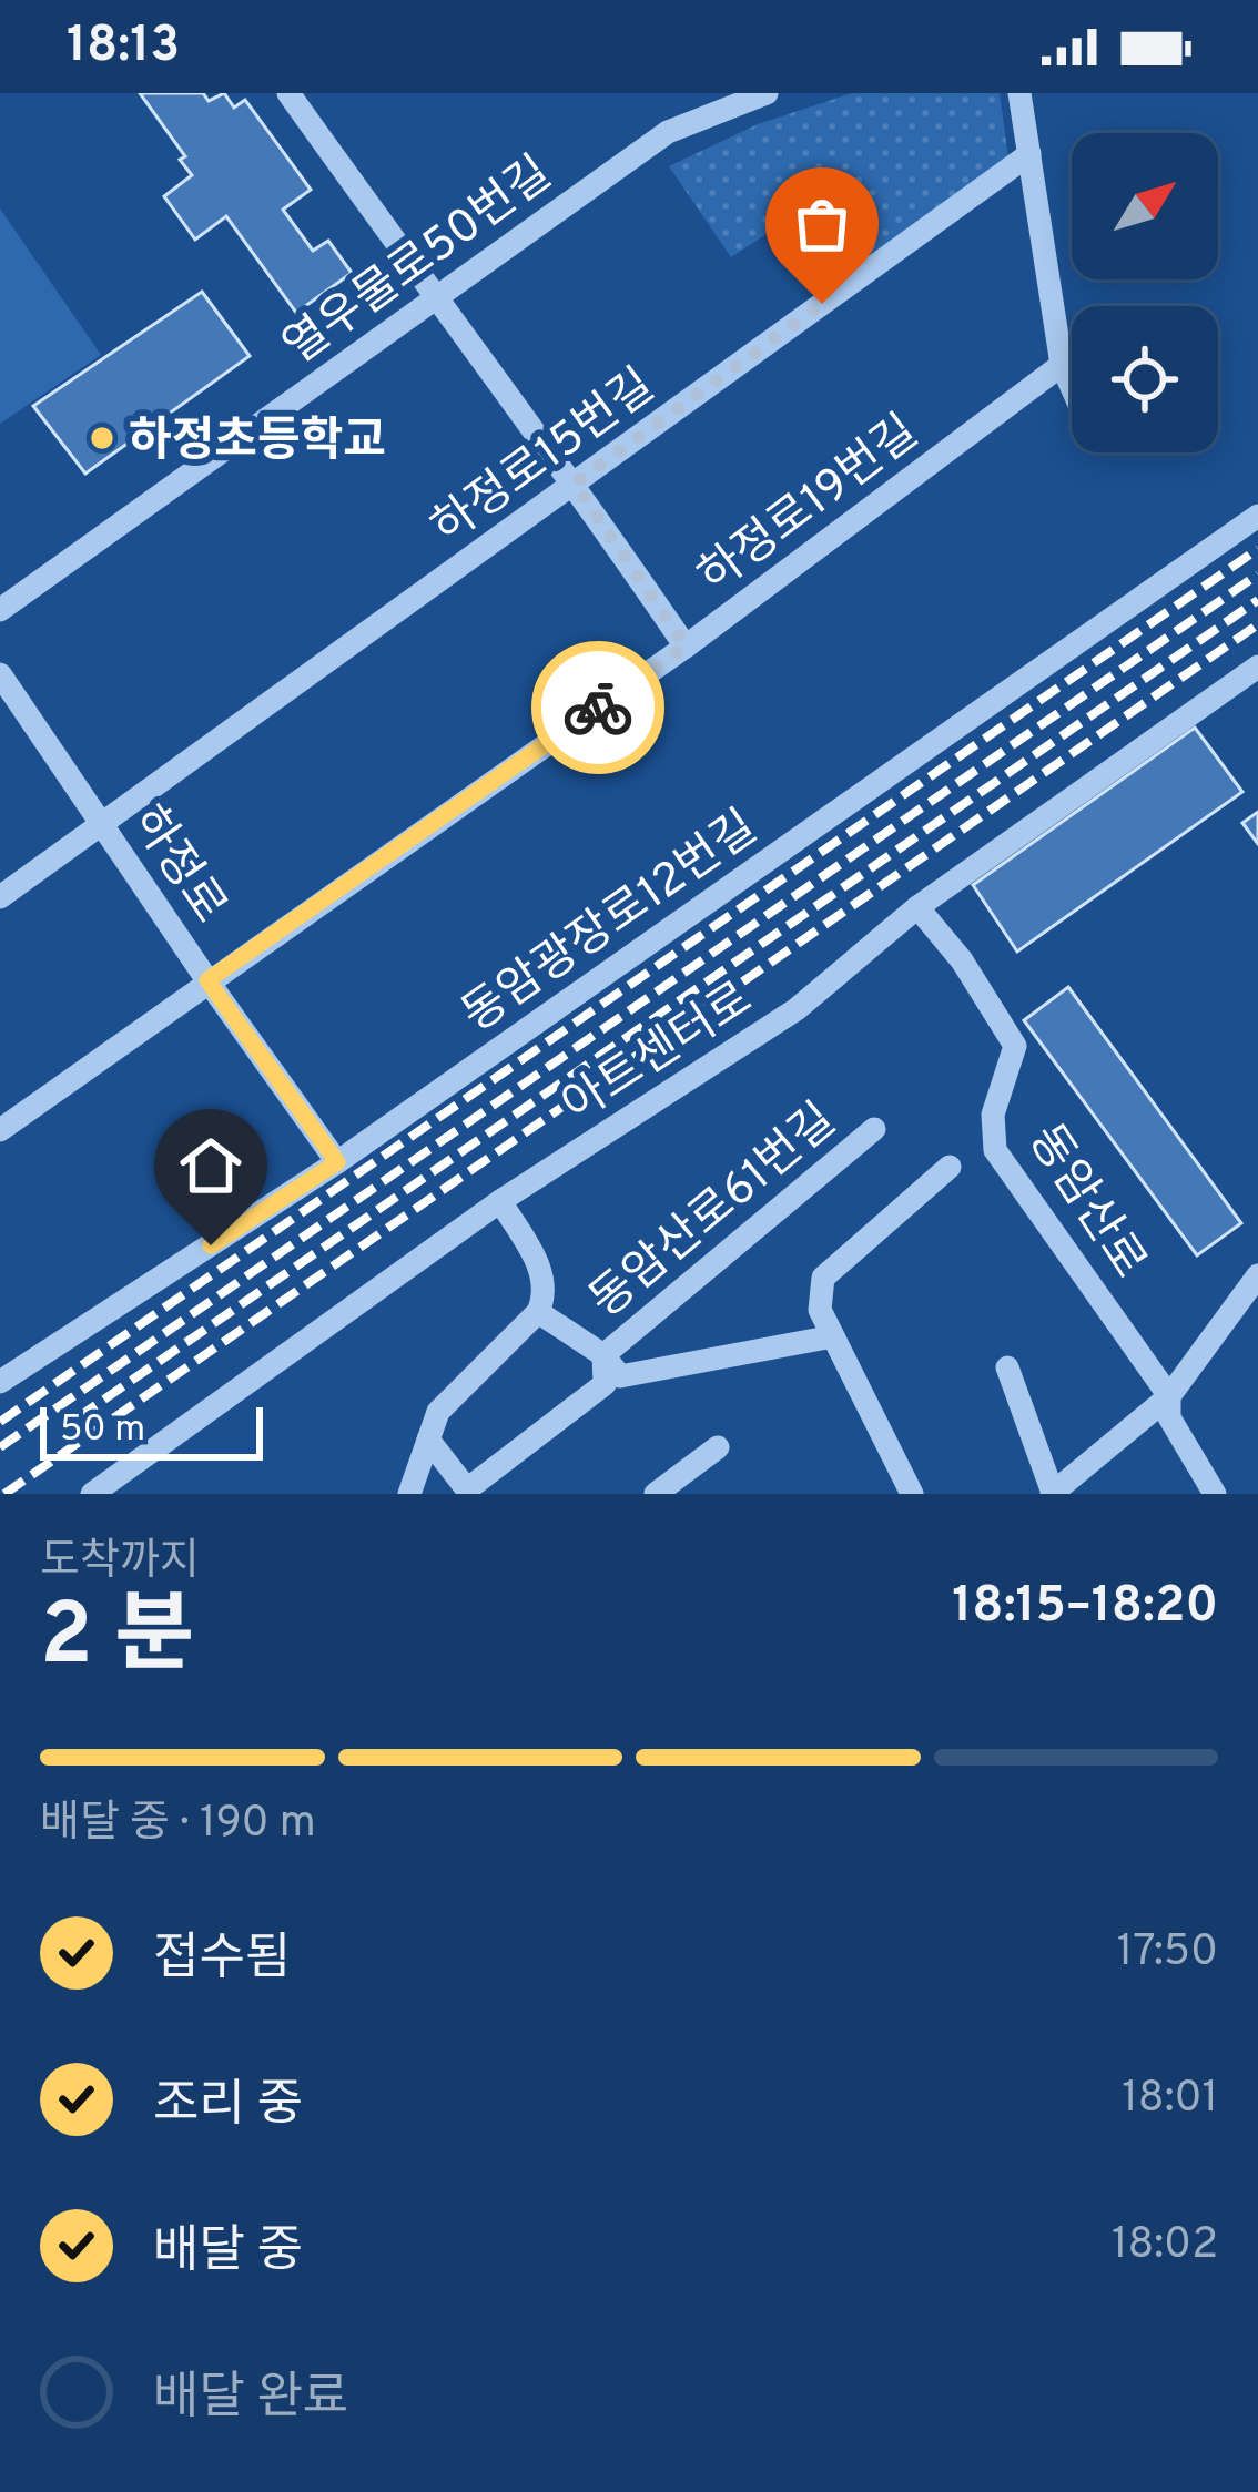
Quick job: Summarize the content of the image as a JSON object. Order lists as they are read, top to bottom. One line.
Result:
{"streets":{"street":["열우물로50번길","하정로15번길","하정로19번길","하정로","동암광장로12번길","아트센터로","동암산로","동암산로61번길"]},"crossings":[["하정로15번길","하정로"],["하정로19번길","하정로"],["하정로","동암광장로12번길"],["아트센터로","동암산로"]],"places":["하정초등학교"],"scale_bar":"50 m","north":"top right","page":{"status":"18:13","scale":"50 m","heading":["2 분","도착까지","18:15–18:20"],"bar":"배달 중 · 190 m","list":[["접수됨","17:50"],["조리 중","18:01"],["배달 중","18:02"],"배달 완료"]}}
